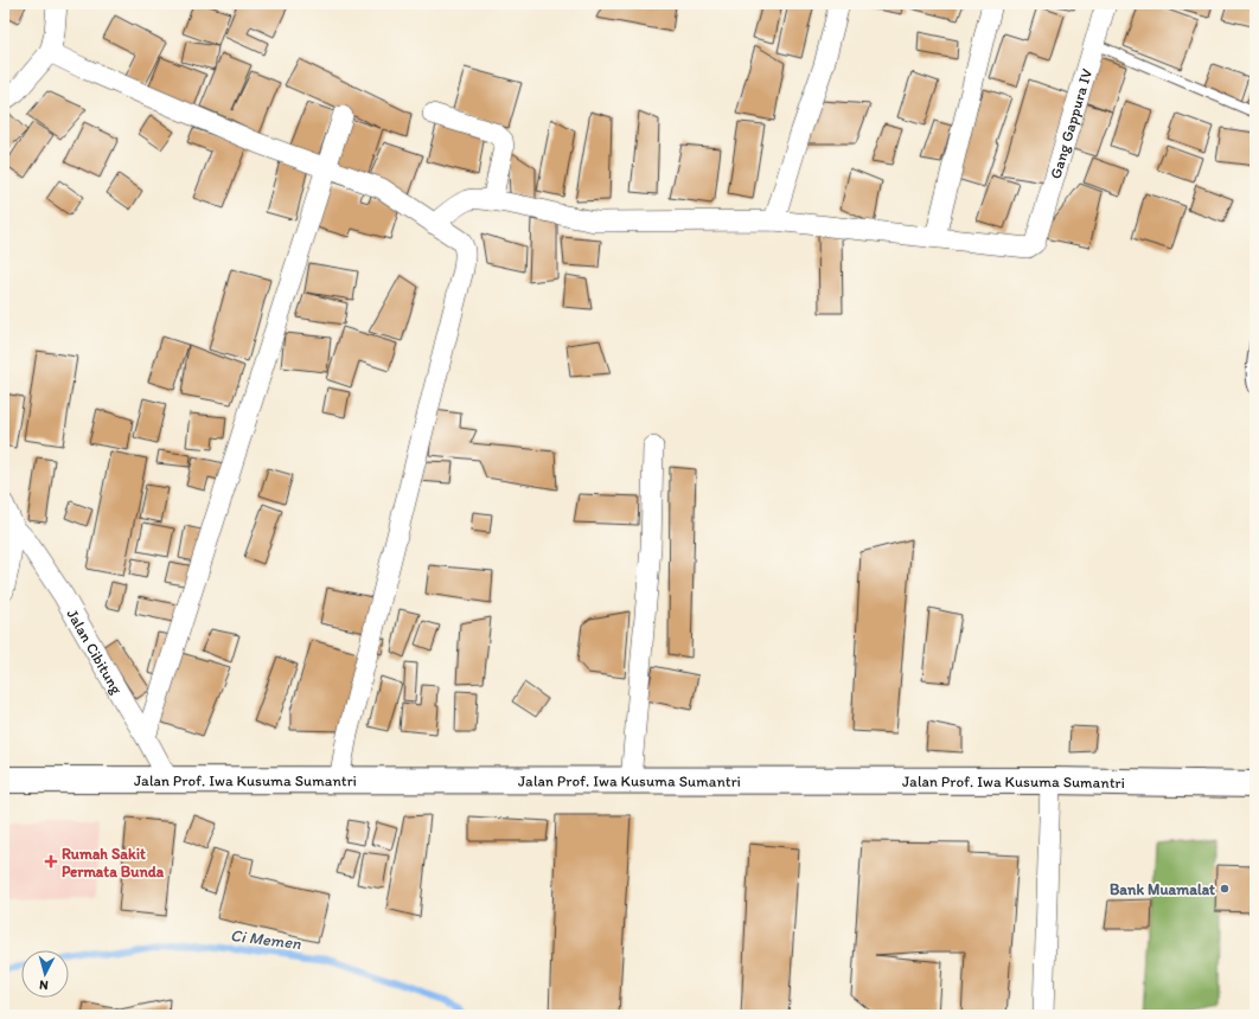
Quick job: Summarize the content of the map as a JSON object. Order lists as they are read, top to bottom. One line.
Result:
{"streets":{"main road":["Jalan Prof. Iwa Kusuma Sumantri"],"street":["Gang Gappura IV","Jalan Cibitung"]},"crossings":[["Jalan Cibitung","Jalan Prof. Iwa Kusuma Sumantri"]],"water":["Ci Memen"],"places":{"health":["Rumah Sakit Permata Bunda"],"other":["Bank Muamalat"]},"north":"bottom"}
